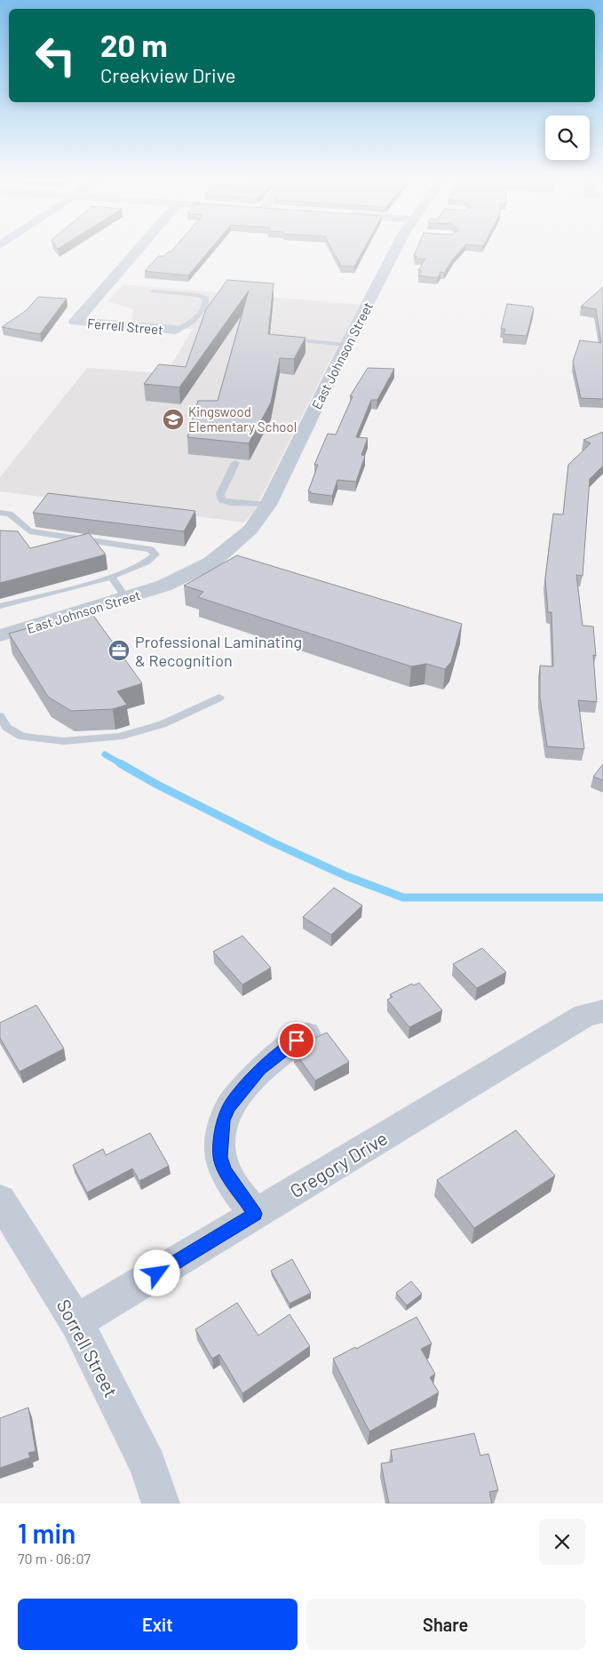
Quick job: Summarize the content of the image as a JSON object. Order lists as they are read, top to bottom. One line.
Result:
{"streets":{"street":["Ferrell Street","East Johnson Street","Gregory Drive","Sorrell Street"]},"crossings":[["Gregory Drive","Sorrell Street"]],"places":{"school or university":["Kingswood Elementary School"],"office":["Professional Laminating & Recognition"]},"page":{"turn":["20 m","Creekview Drive"],"heading":["1 min","70 m · 06:07"],"buttons":["Exit","Share"]}}
